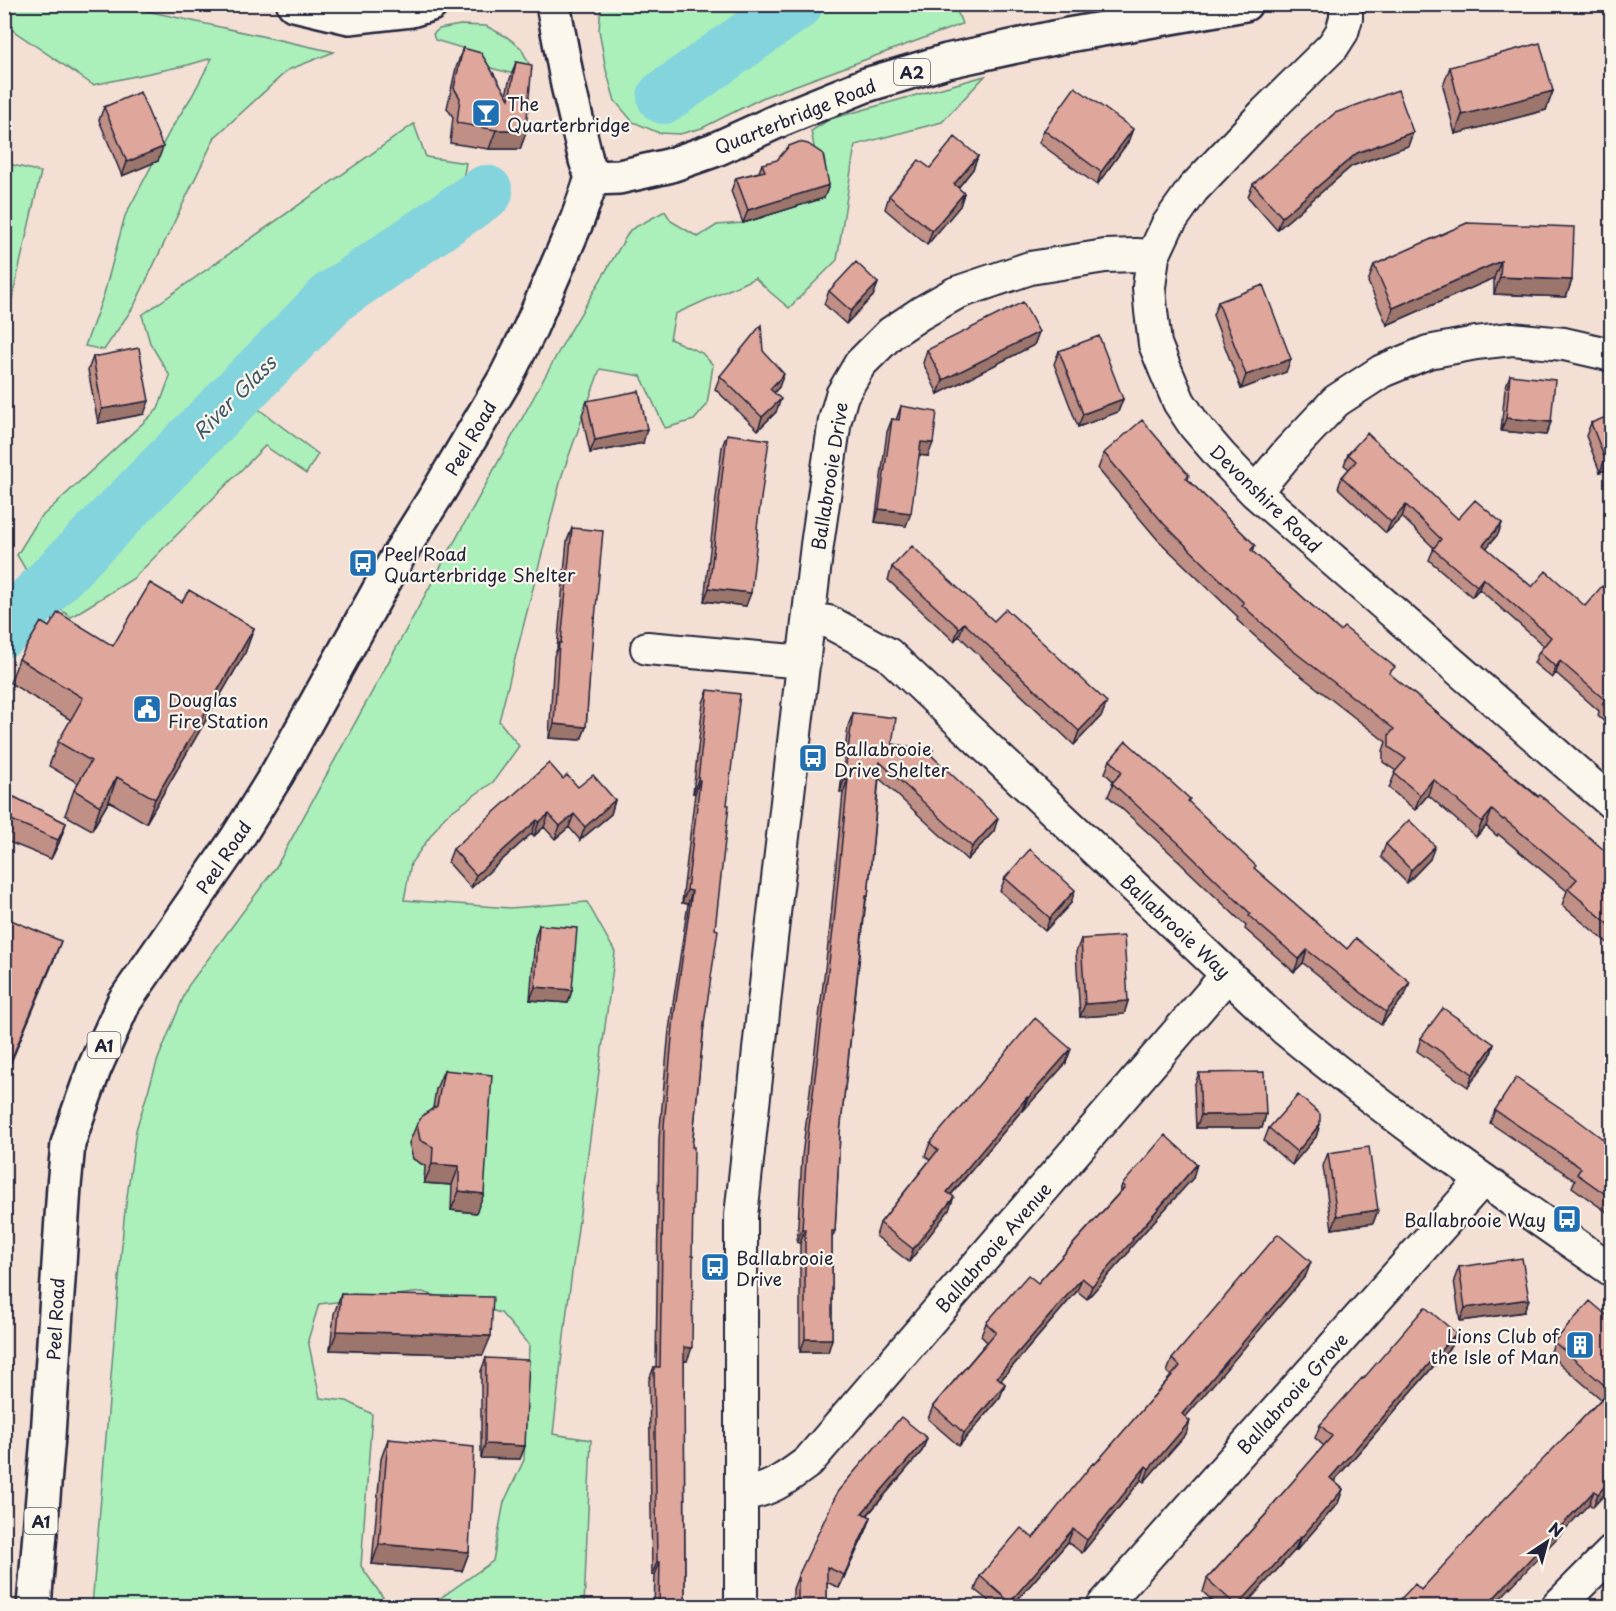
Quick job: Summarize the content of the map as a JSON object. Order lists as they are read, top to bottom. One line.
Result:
{"streets":{"highway":["A2","Quarterbridge Road","Peel Road","A1"],"street":["Ballabrooie Drive","Devonshire Road","Ballabrooie Way","Ballabrooie Avenue","Ballabrooie Grove"]},"crossings":[["Quarterbridge Road","Peel Road"],["Ballabrooie Drive","Devonshire Road"],["Ballabrooie Drive","Ballabrooie Way"],["Ballabrooie Drive","Ballabrooie Avenue"],["Ballabrooie Way","Ballabrooie Avenue"],["Ballabrooie Way","Ballabrooie Grove"]],"water":["River Glass"],"places":{"bar":["The Quarterbridge"],"bus stop":["Peel Road Quarterbridge Shelter","Ballabrooie Drive Shelter","Ballabrooie Way","Ballabrooie Drive"],"public building":["Douglas Fire Station"],"building":["Lions Club of the Isle of Man"]},"north":"top right"}
